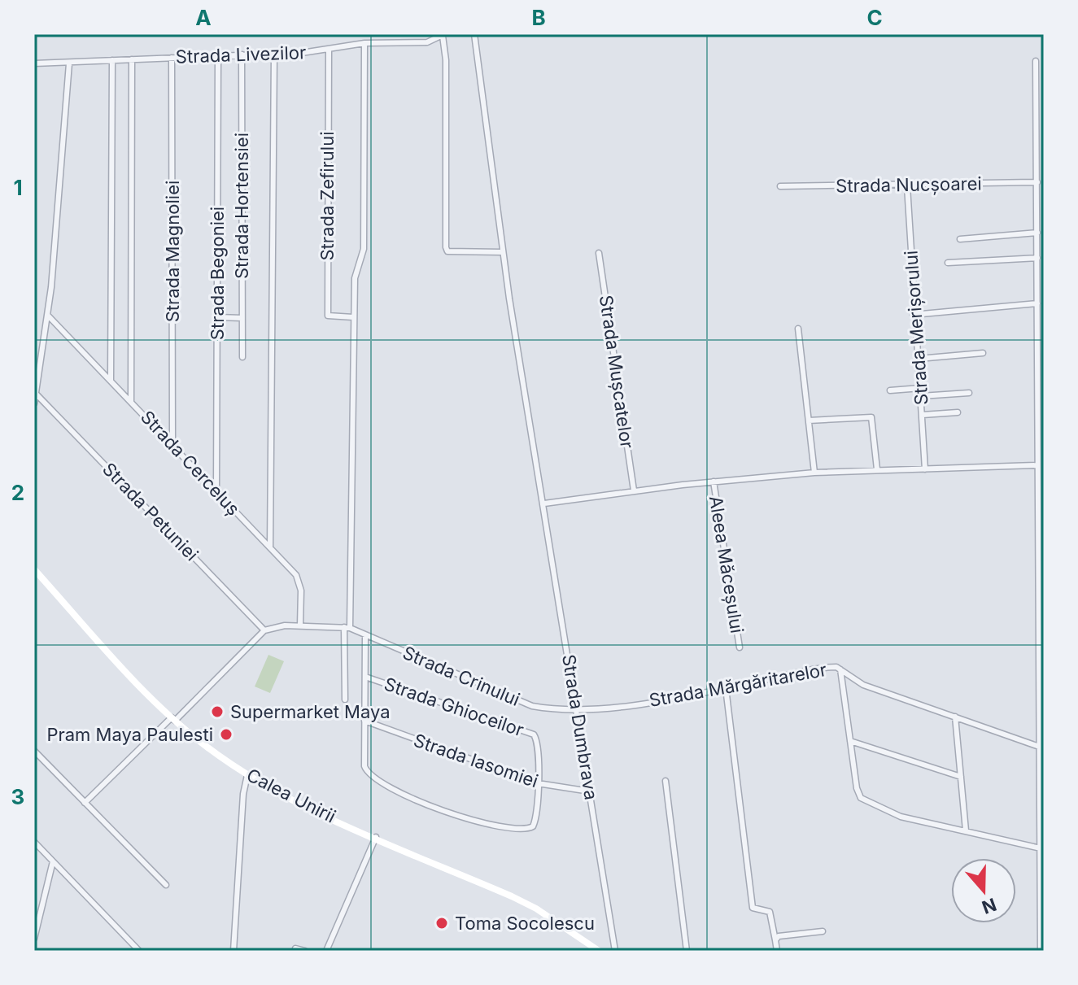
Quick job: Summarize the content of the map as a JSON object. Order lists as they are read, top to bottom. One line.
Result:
{"streets":{"main road":["Calea Unirii"],"street":["Strada Livezilor","Strada Nucșoarei","Strada Zefirului","Strada Hortensiei","Strada Magnoliei","Strada Begoniei","Strada Merișorului","Strada Mușcatelor","Strada Cerceluș","Strada Petuniei","Aleea Măceșului","Strada Crinului","Strada Mărgăritarelor","Strada Ghioceilor","Strada Dumbrava","Strada Iasomiei"]},"crossings":[["Strada Livezilor","Strada Zefirului"],["Strada Livezilor","Strada Hortensiei"],["Strada Livezilor","Strada Magnoliei"],["Strada Livezilor","Strada Begoniei"],["Strada Nucșoarei","Strada Merișorului"],["Strada Magnoliei","Strada Cerceluș"],["Strada Begoniei","Strada Cerceluș"],["Strada Crinului","Strada Mărgăritarelor"],["Strada Crinului","Strada Dumbrava"],["Strada Mărgăritarelor","Strada Dumbrava"],["Strada Ghioceilor","Strada Iasomiei"],["Strada Dumbrava","Strada Iasomiei"]],"places":["Supermarket Maya","Pram Maya Paulesti","Toma Socolescu"],"north":"bottom","grid":{"columns":["A","B","C"],"rows":["1","2","3"]}}
